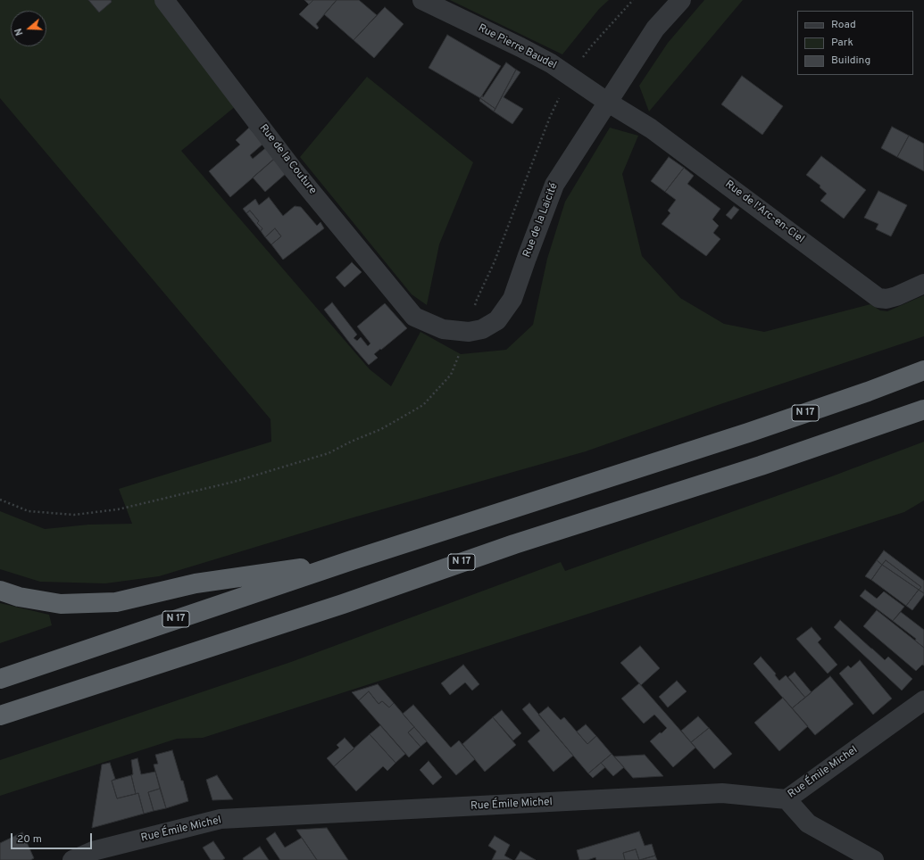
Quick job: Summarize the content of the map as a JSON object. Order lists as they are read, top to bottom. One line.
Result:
{"streets":{"highway":["N 17"],"street":["Rue Pierre Baudel","Rue de la Couture","Rue de l'Arc-en-Ciel","Rue de la Laicité","Rue Émile Michel"]},"crossings":[["Rue Pierre Baudel","Rue de l'Arc-en-Ciel"],["Rue Pierre Baudel","Rue de la Laicité"],["Rue de la Couture","Rue de la Laicité"],["Rue de l'Arc-en-Ciel","Rue de la Laicité"]],"legend":["Road","Park","Building"],"scale_bar":"20 m","north":"left"}
